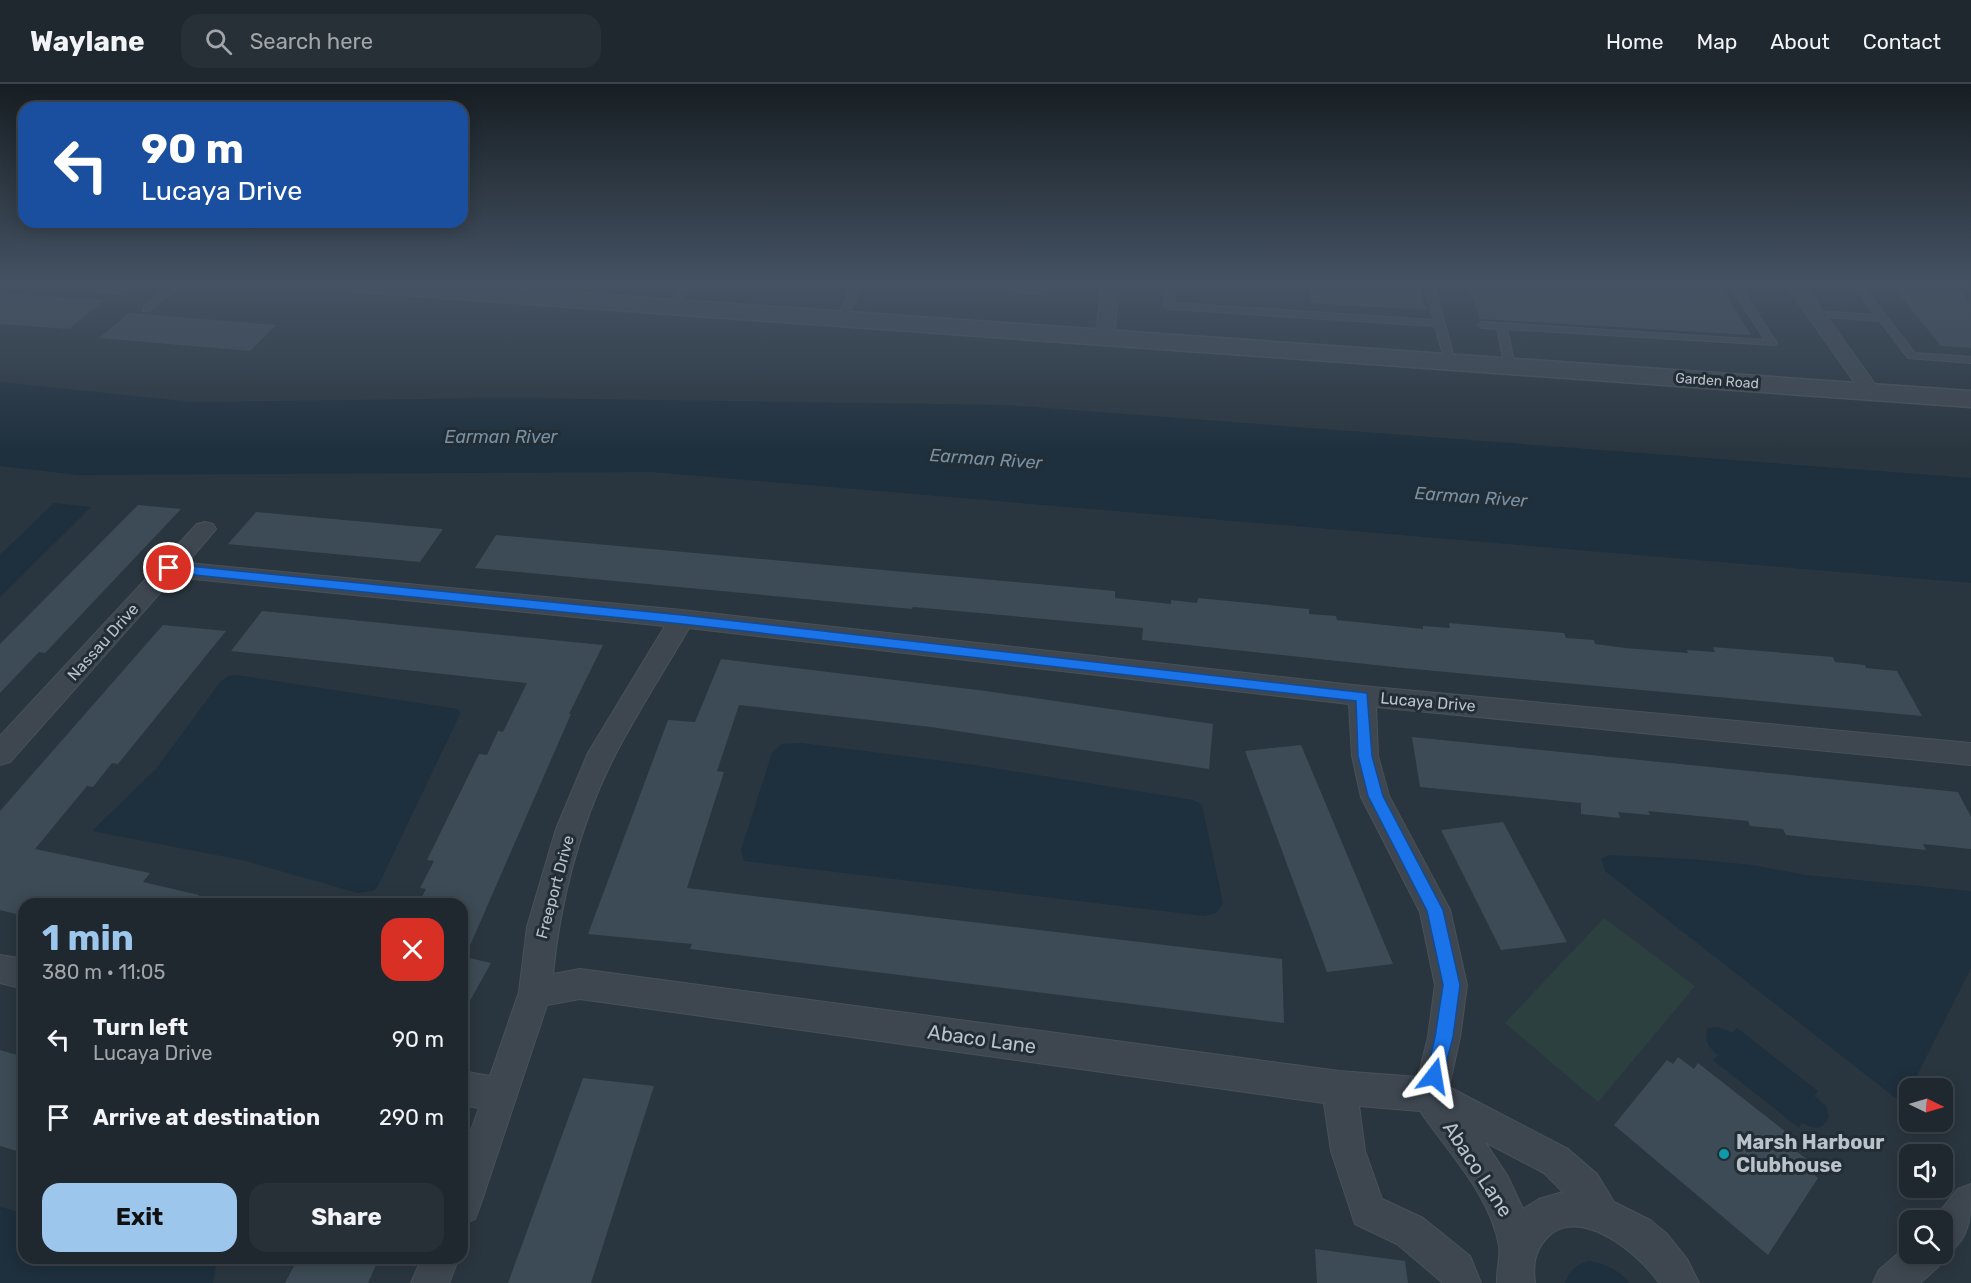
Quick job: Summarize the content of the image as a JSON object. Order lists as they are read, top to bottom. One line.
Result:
{"streets":{"street":["Garden Road","Nassau Drive","Lucaya Drive","Freeport Drive","Abaco Lane"]},"crossings":[["Nassau Drive","Lucaya Drive"],["Lucaya Drive","Freeport Drive"],["Freeport Drive","Abaco Lane"]],"water":["Earman River"],"places":["Marsh Harbour Clubhouse"],"north":"right","page":{"header":"Waylane","search":"Search here","nav":["Home","Map","About","Contact"],"turn":["90 m","Lucaya Drive"],"heading":["1 min","380 m · 11:05"],"list":[{"name":"Turn left","note":"Lucaya Drive","value":"90 m"},{"name":"Arrive at destination","value":"290 m"}],"buttons":["Exit","Share"]}}
